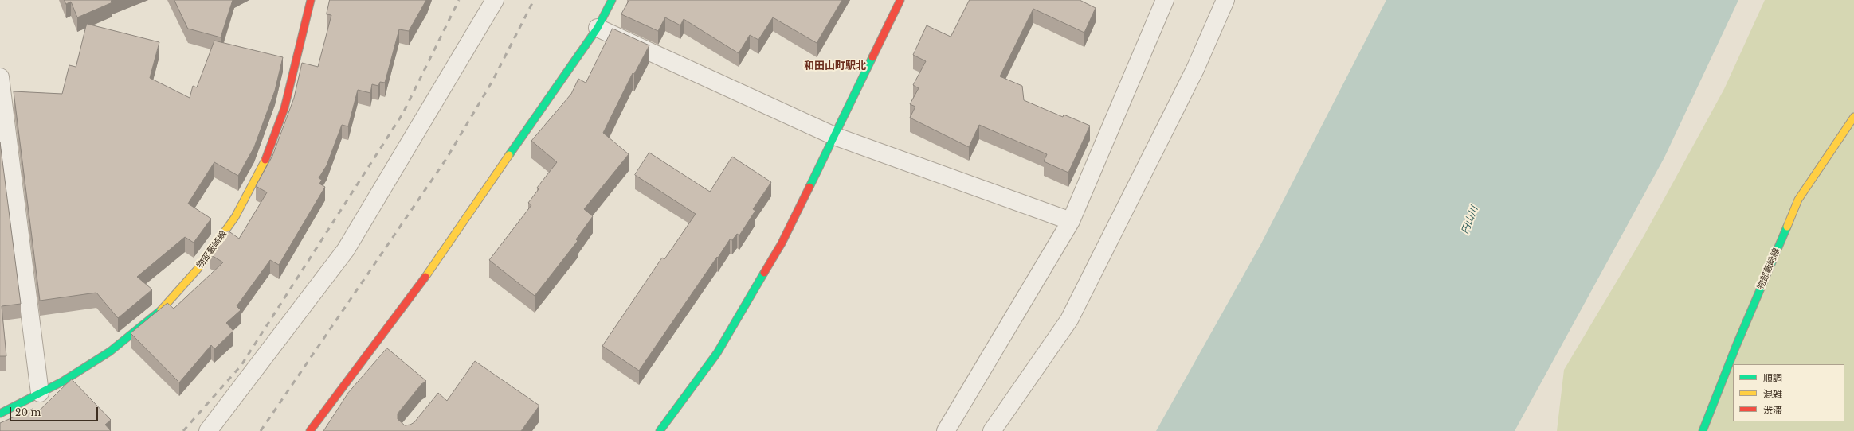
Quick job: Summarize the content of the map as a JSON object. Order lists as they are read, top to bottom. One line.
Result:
{"streets":{"street":["物部藪崎線"]},"districts":["和田山町駅北"],"water":["円山川"],"legend":["順調","混雑","渋滞"],"scale_bar":"20 m"}
